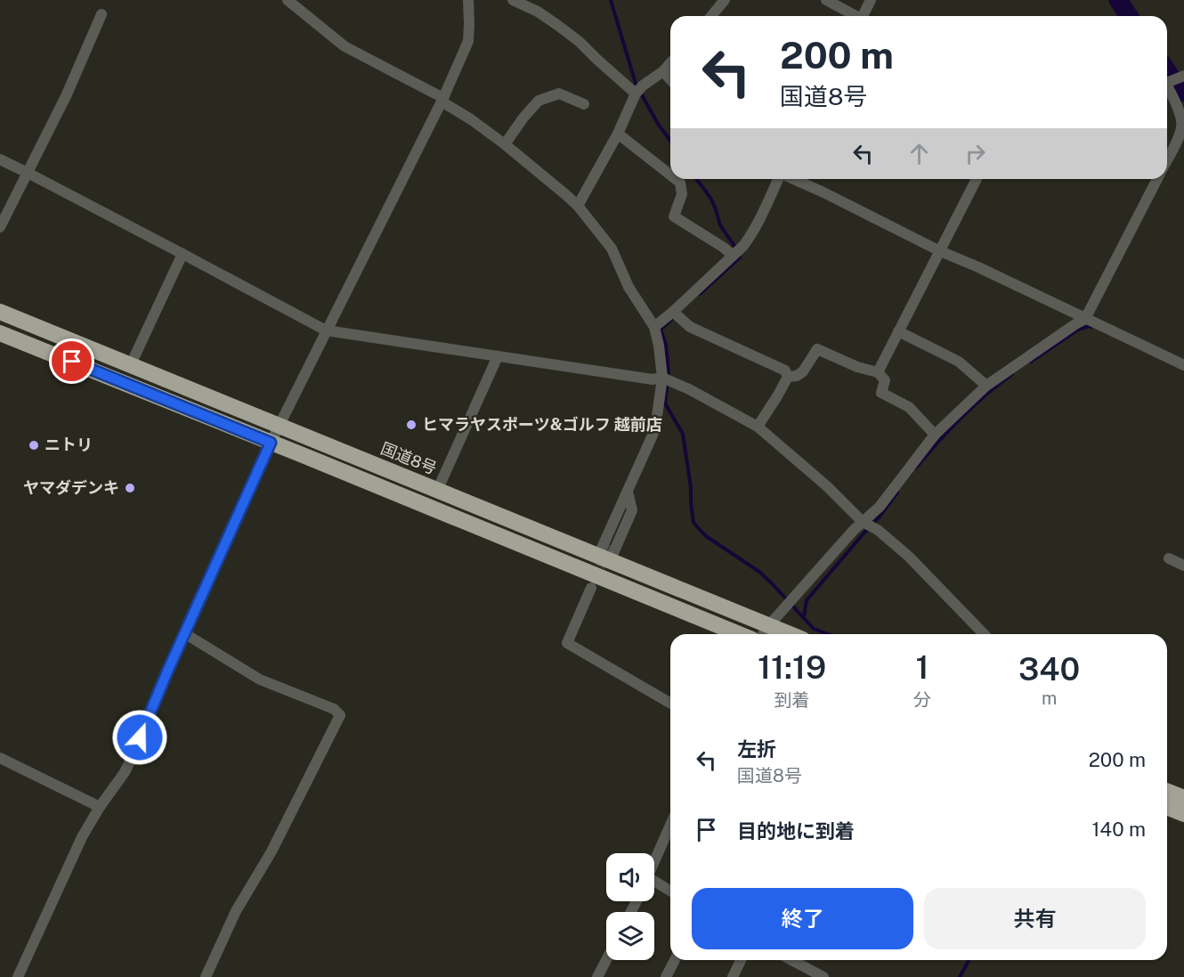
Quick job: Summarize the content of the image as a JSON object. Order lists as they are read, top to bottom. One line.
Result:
{"streets":{"highway":["国道8号"]},"places":["ヒマラヤスポーツ&ゴルフ 越前店","ニトリ","ヤマダデンキ"],"page":{"turn":["200 m","国道8号"],"eta":["11:19","到着","1","分","340","m"],"list":[{"name":"左折","note":"国道8号","value":"200 m"},{"name":"目的地に到着","value":"140 m"}],"buttons":["終了","共有"]}}
